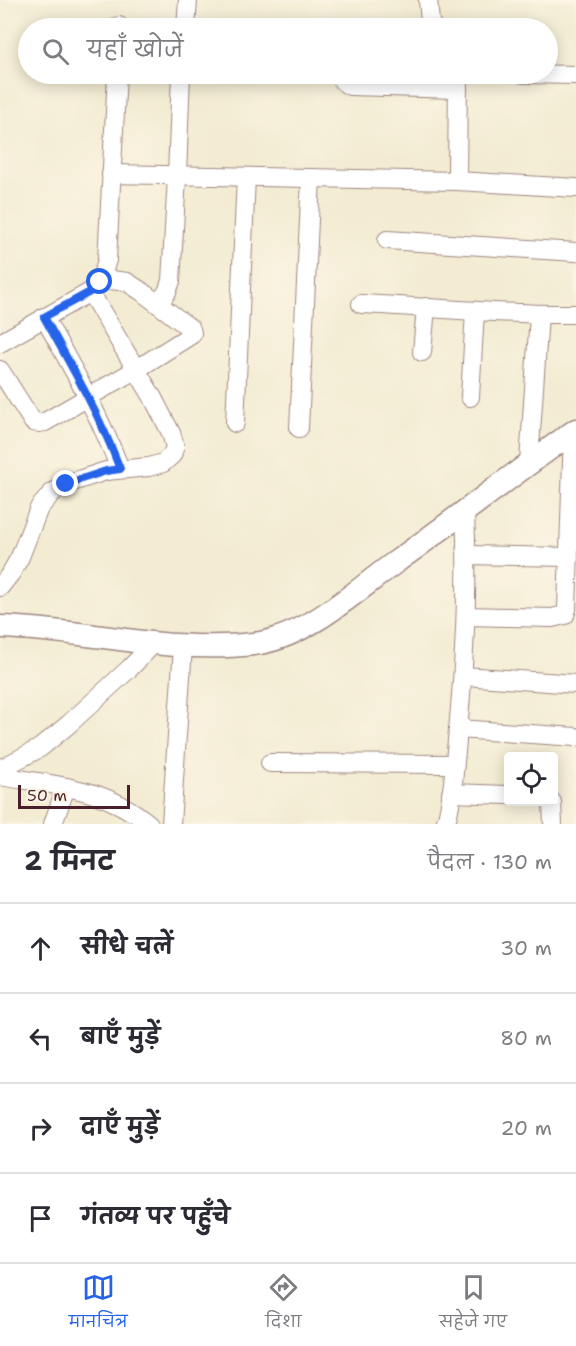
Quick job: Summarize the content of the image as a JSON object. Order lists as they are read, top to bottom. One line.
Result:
{"scale_bar":"50 m","page":{"search":"यहाँ खोजें","scale":"50 m","heading":["2 मिनट","पैदल · 130 m"],"list":[["सीधे चलें","30 m"],["बाएँ मुड़ें","80 m"],["दाएँ मुड़ें","20 m"],"गंतव्य पर पहुँचे"],"nav":["मानचित्र","दिशा","सहेजे गए"]}}
